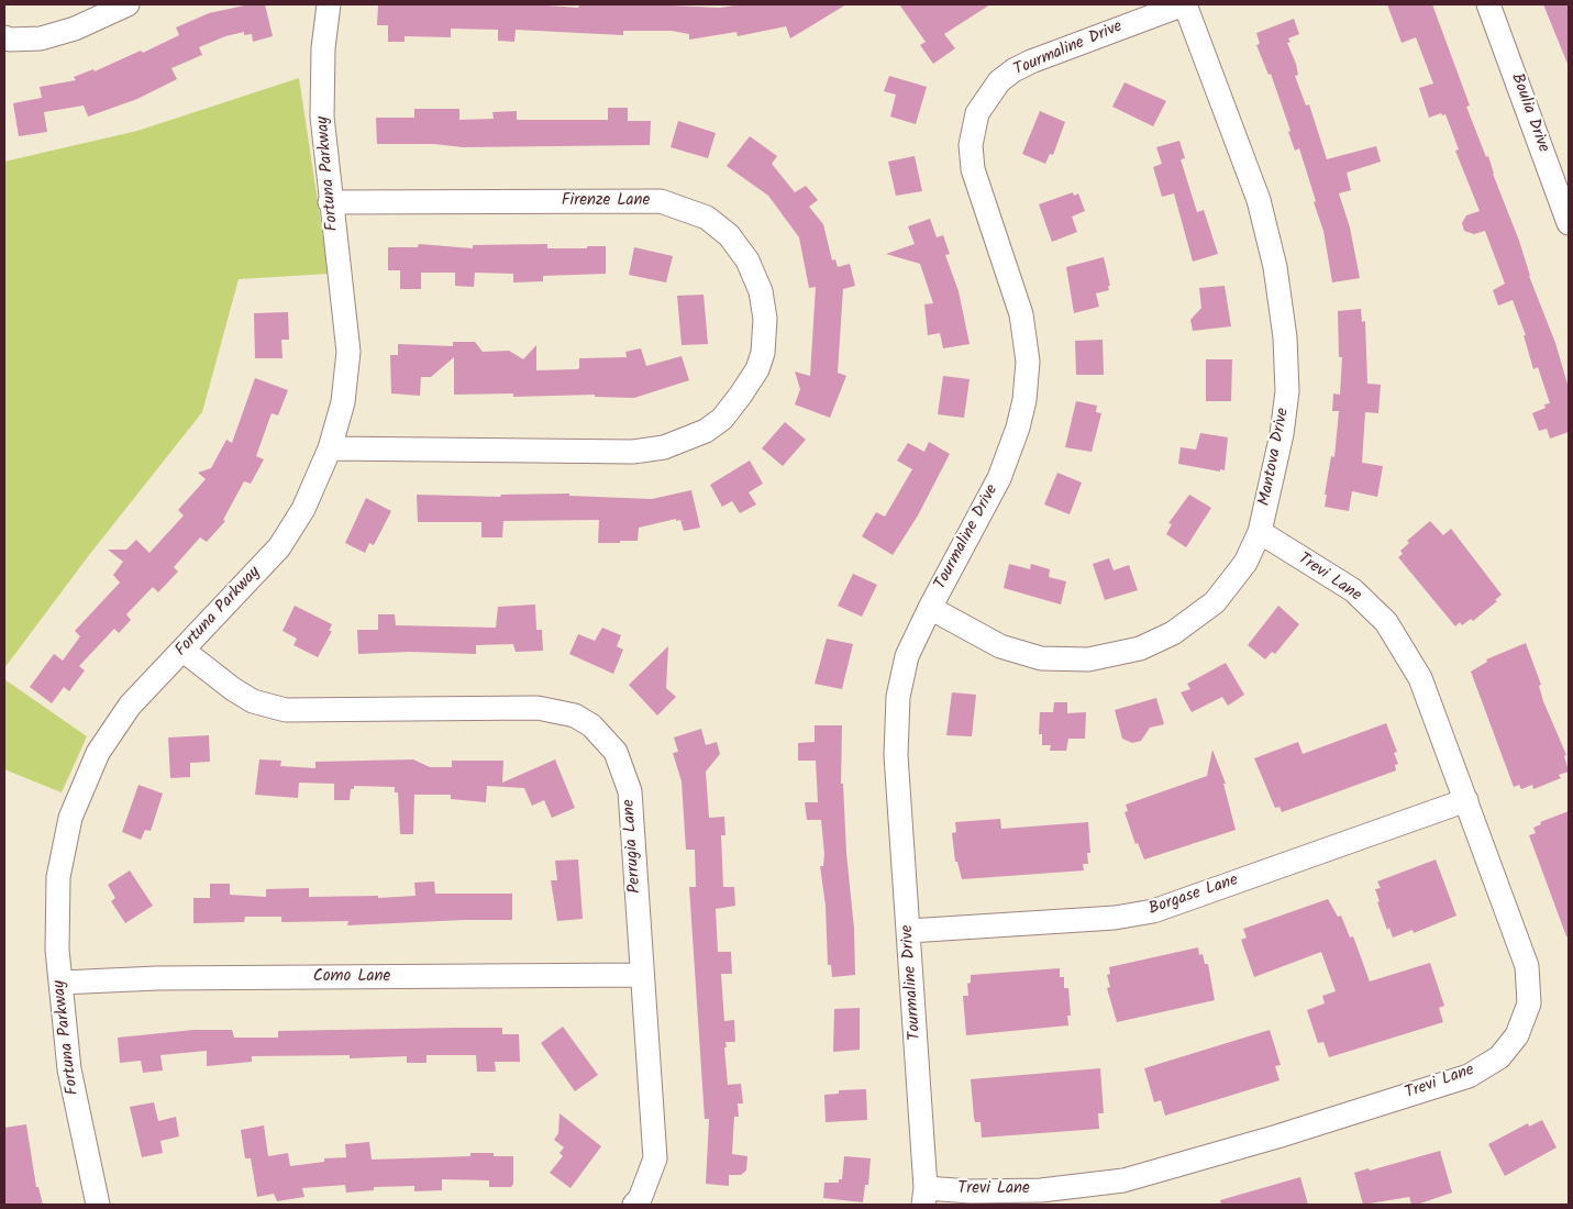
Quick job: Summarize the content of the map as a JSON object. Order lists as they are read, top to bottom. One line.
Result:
{"streets":{"street":["Tourmaline Drive","Boulia Drive","Fortuna Parkway","Firenze Lane","Mantova Drive","Trevi Lane","Perrugia Lane","Borgase Lane","Como Lane"]},"crossings":[["Tourmaline Drive","Mantova Drive"],["Tourmaline Drive","Trevi Lane"],["Tourmaline Drive","Borgase Lane"],["Fortuna Parkway","Firenze Lane"],["Fortuna Parkway","Perrugia Lane"],["Fortuna Parkway","Como Lane"],["Mantova Drive","Trevi Lane"],["Trevi Lane","Borgase Lane"],["Perrugia Lane","Como Lane"]]}
